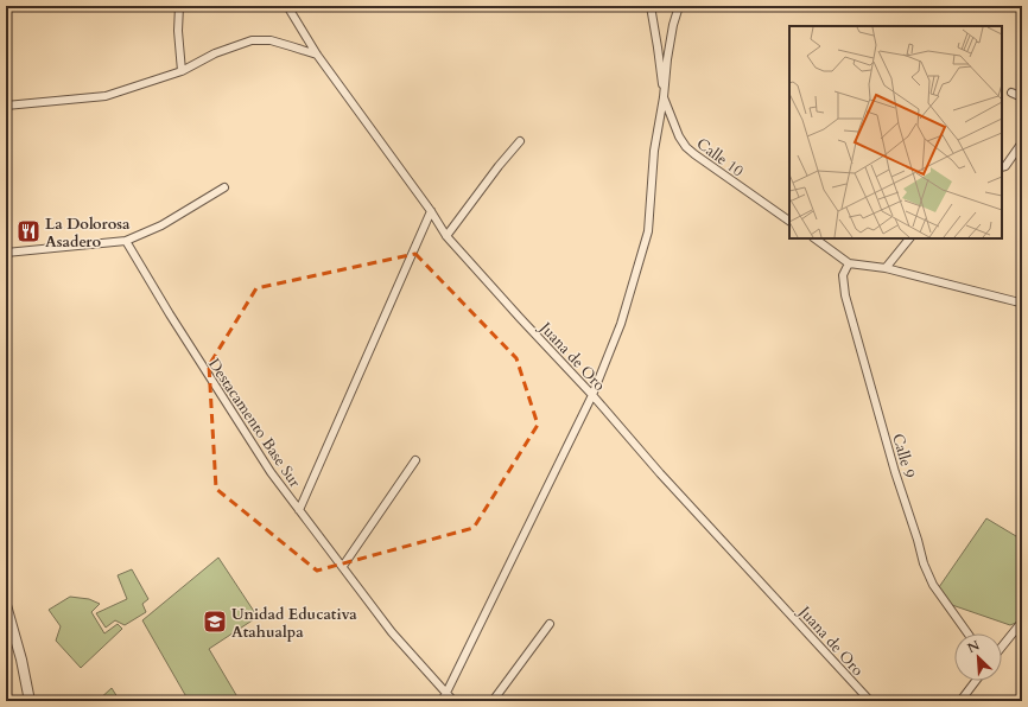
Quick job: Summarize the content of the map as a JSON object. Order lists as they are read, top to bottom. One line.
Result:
{"streets":{"street":["Calle 10","Juana de Oro","Destacamento Base Sur","Calle 9"]},"places":{"restaurant":["La Dolorosa Asadero"],"school or university":["Unidad Educativa Atahualpa"]},"north":"top left"}
